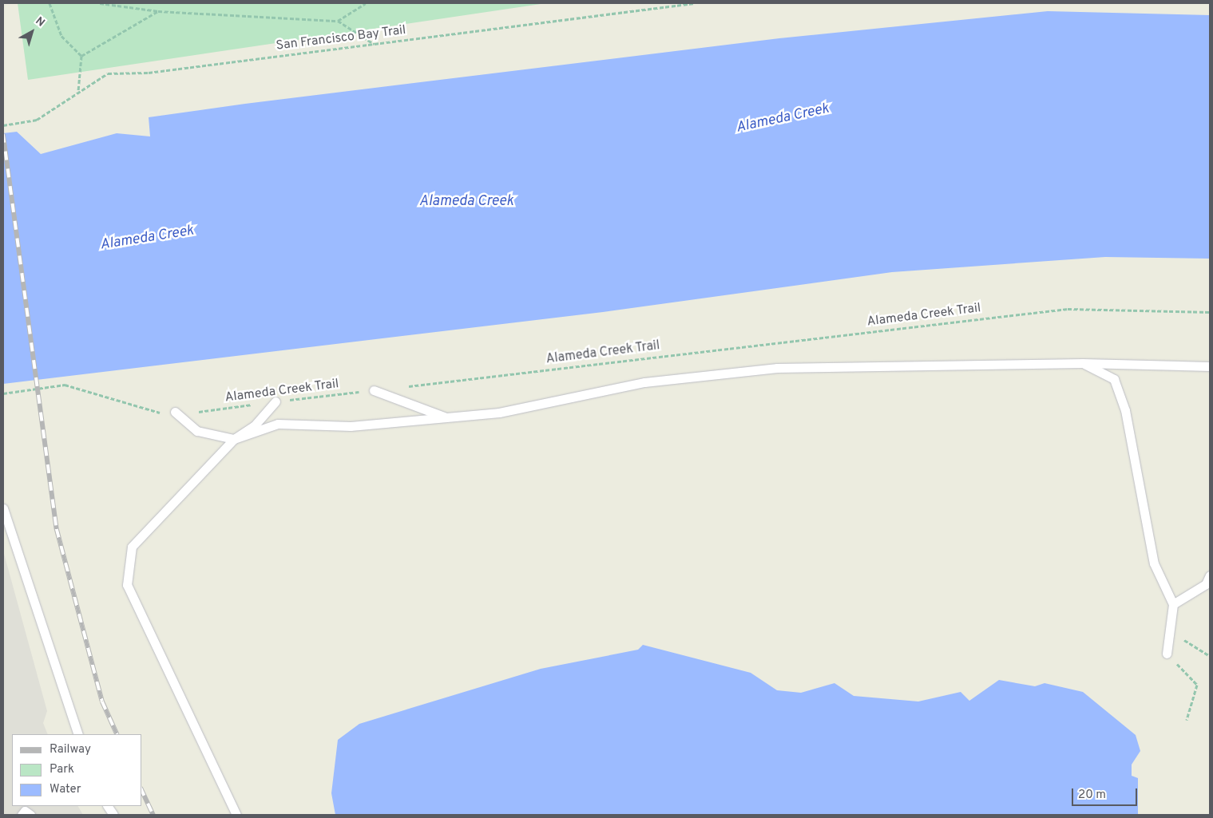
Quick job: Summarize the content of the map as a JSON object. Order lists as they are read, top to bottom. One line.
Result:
{"streets":{"path":["San Francisco Bay Trail","Alameda Creek Trail"]},"water":["Alameda Creek"],"legend":["Railway","Park","Water"],"scale_bar":"20 m","north":"top right"}
